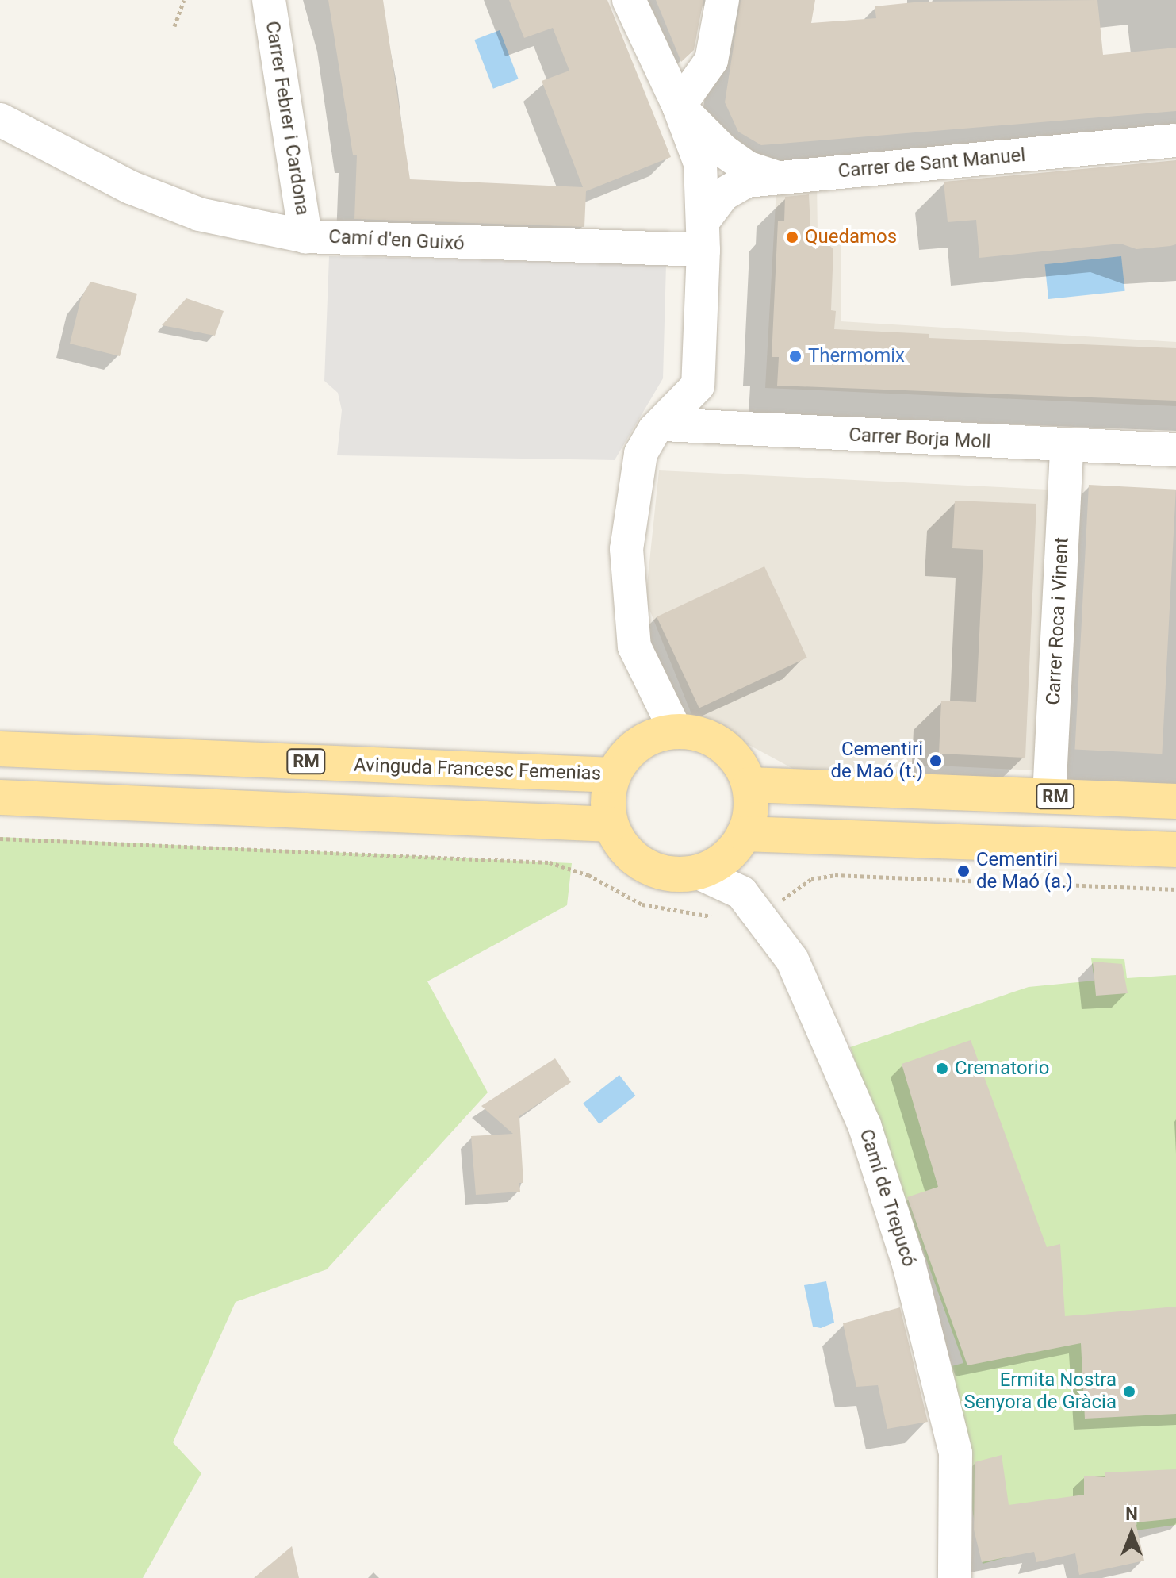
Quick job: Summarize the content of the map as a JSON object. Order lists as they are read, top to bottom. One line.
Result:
{"streets":{"main road":["RM","Avinguda Francesc Femenias"],"street":["Carrer Febrer i Cardona","Carrer de Sant Manuel","Camí d'en Guixó","Carrer Borja Moll","Carrer Roca i Vinent","Camí de Trepucó"]},"crossings":[["Carrer Febrer i Cardona","Camí d'en Guixó"],["Carrer de Sant Manuel","Camí d'en Guixó"],["Carrer Borja Moll","Carrer Roca i Vinent"],["Carrer Roca i Vinent","RM"],["RM","Avinguda Francesc Femenias"],["RM","Camí de Trepucó"],["Avinguda Francesc Femenias","Camí de Trepucó"]],"places":["Quedamos","Thermomix","Cementiri de Maó (t.)","Cementiri de Maó (a.)","Crematorio","Ermita Nostra Senyora de Gràcia"],"north":"top"}
